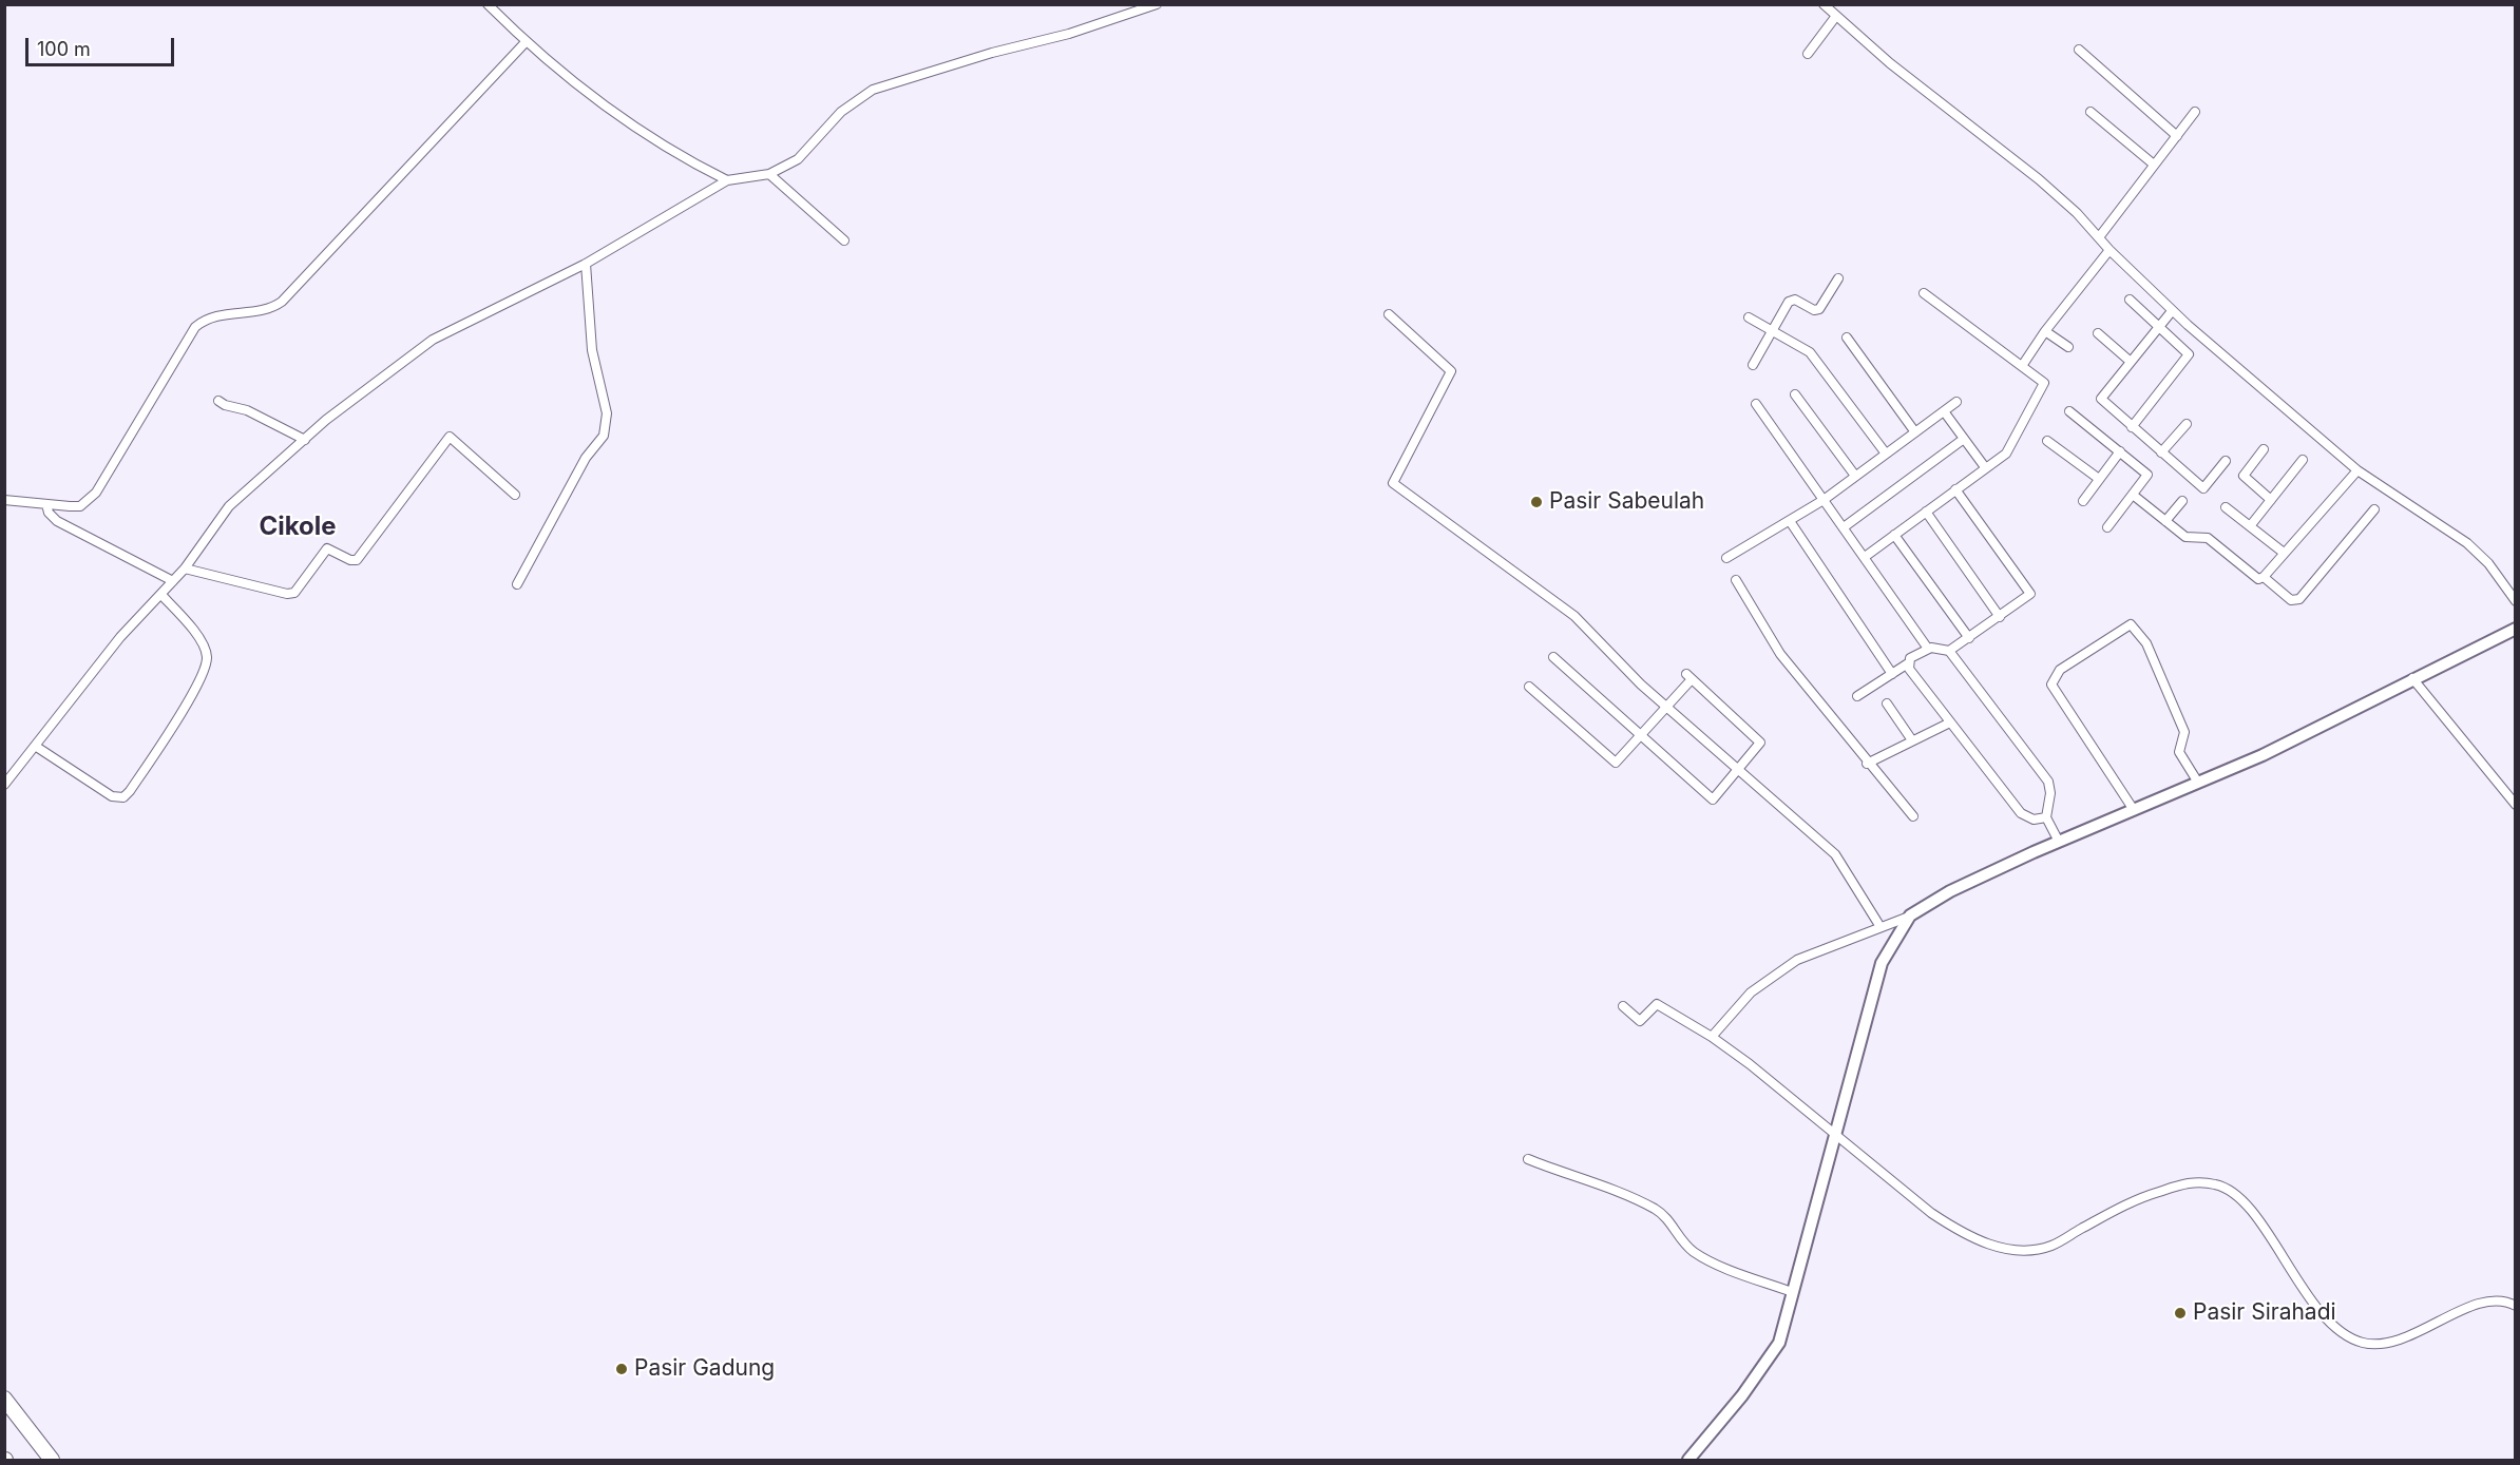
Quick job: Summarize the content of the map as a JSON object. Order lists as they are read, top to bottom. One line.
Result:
{"districts":["Cikole"],"places":["Pasir Sabeulah","Pasir Sirahadi","Pasir Gadung"],"scale_bar":"100 m"}
